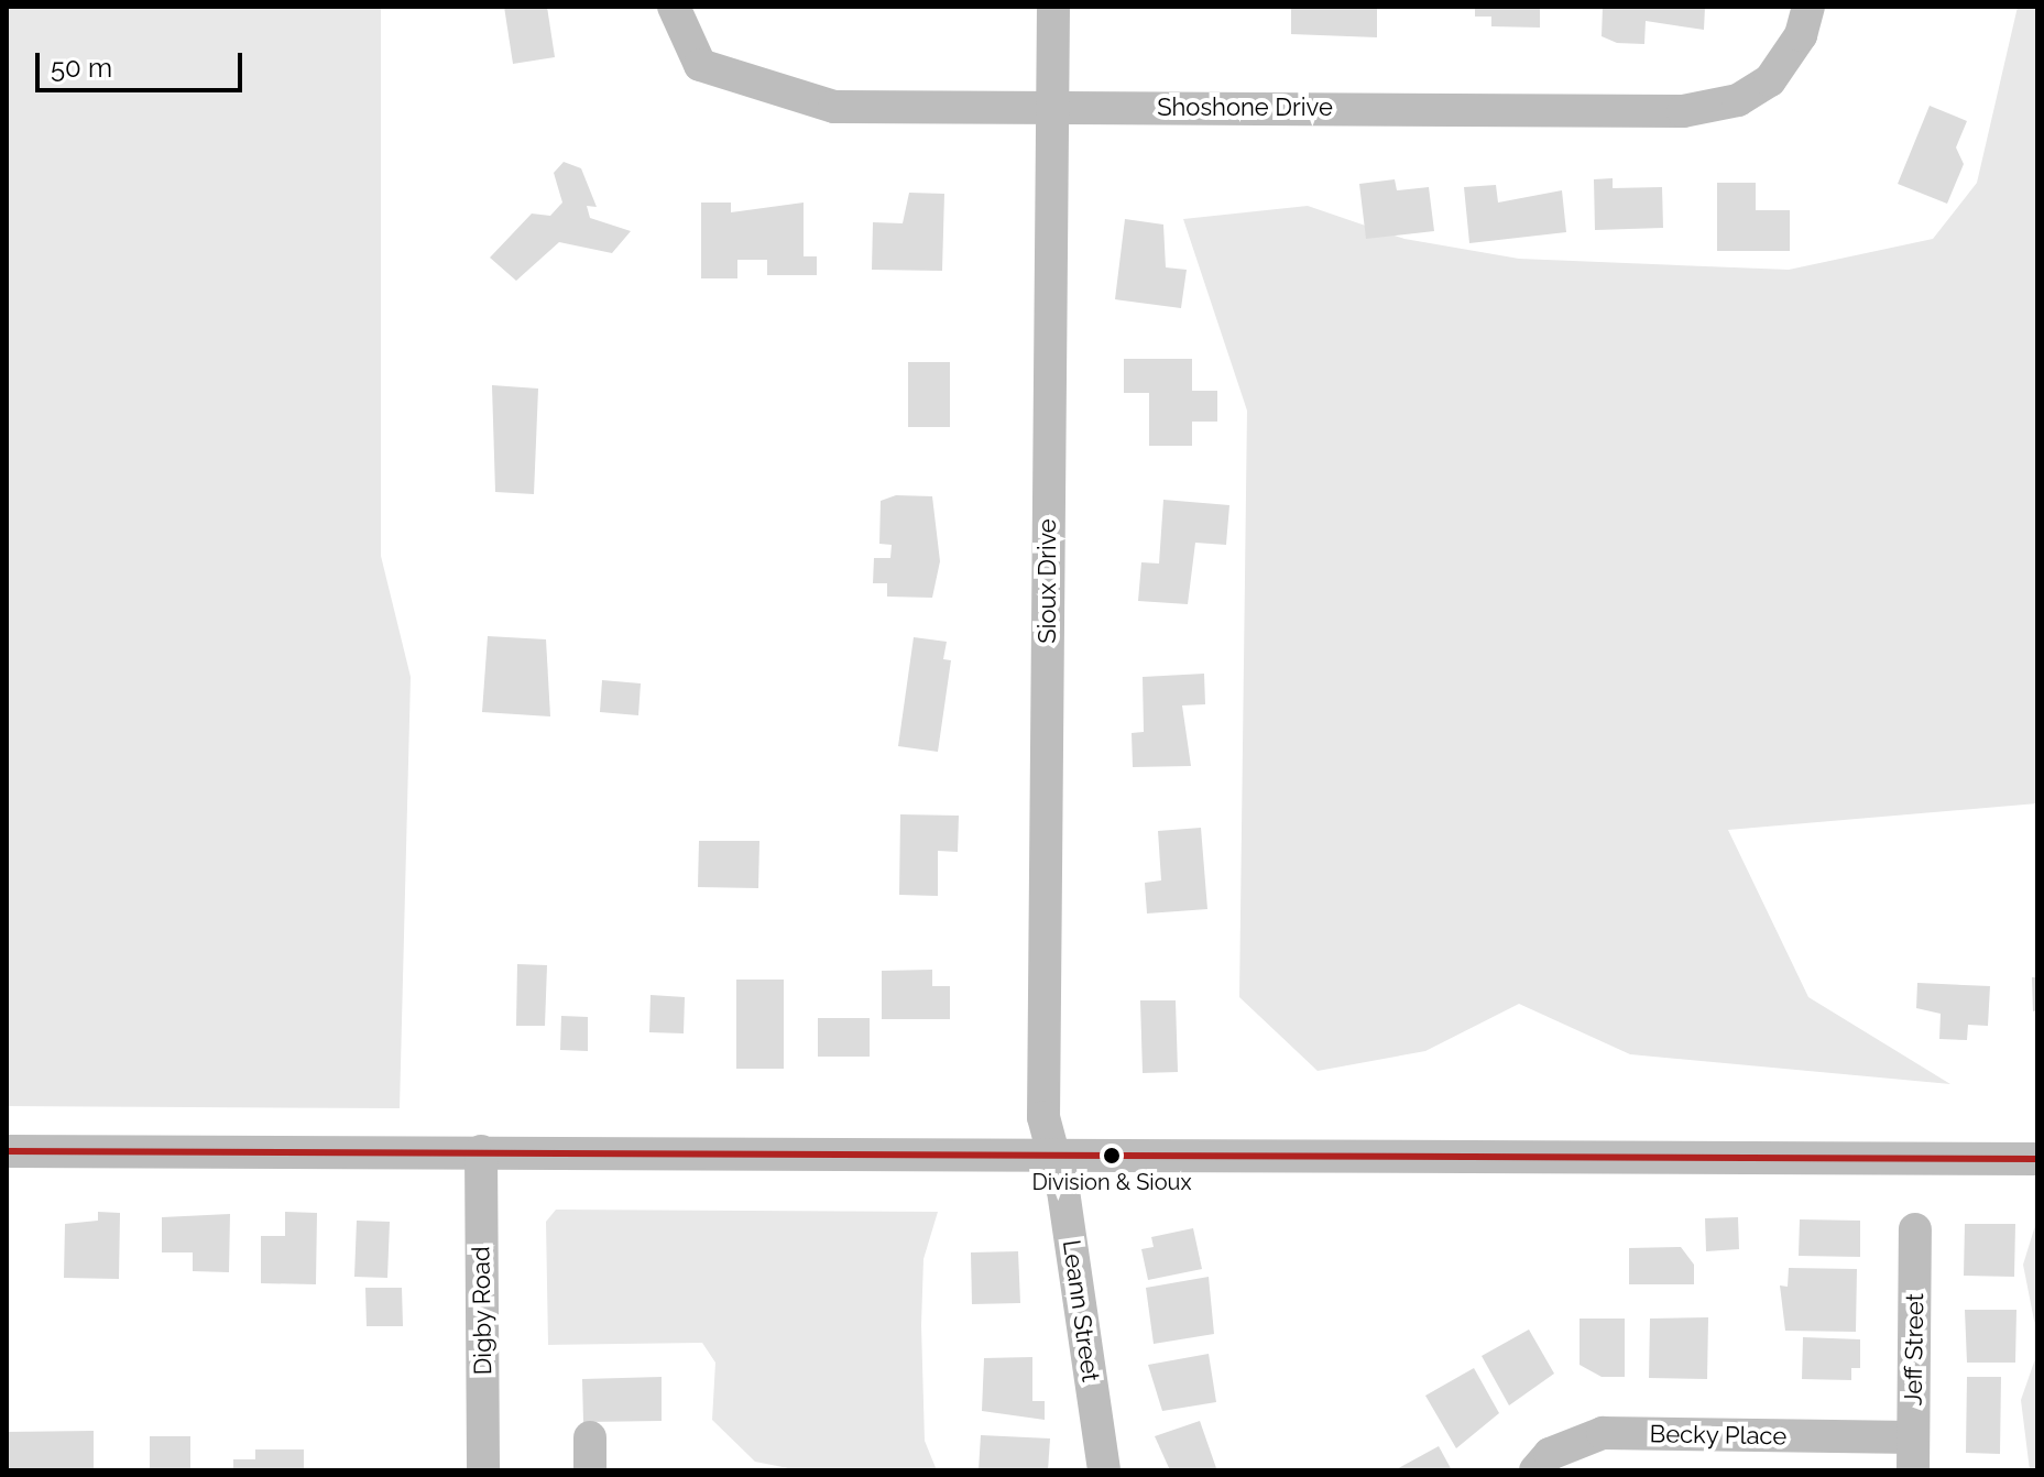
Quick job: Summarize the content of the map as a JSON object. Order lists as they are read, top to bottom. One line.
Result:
{"streets":{"street":["Shoshone Drive","Sioux Drive","Digby Road","Leann Street","Jeff Street","Becky Place"]},"crossings":[["Shoshone Drive","Sioux Drive"],["Sioux Drive","Leann Street"],["Jeff Street","Becky Place"]],"places":["Division & Sioux"],"scale_bar":"50 m"}
